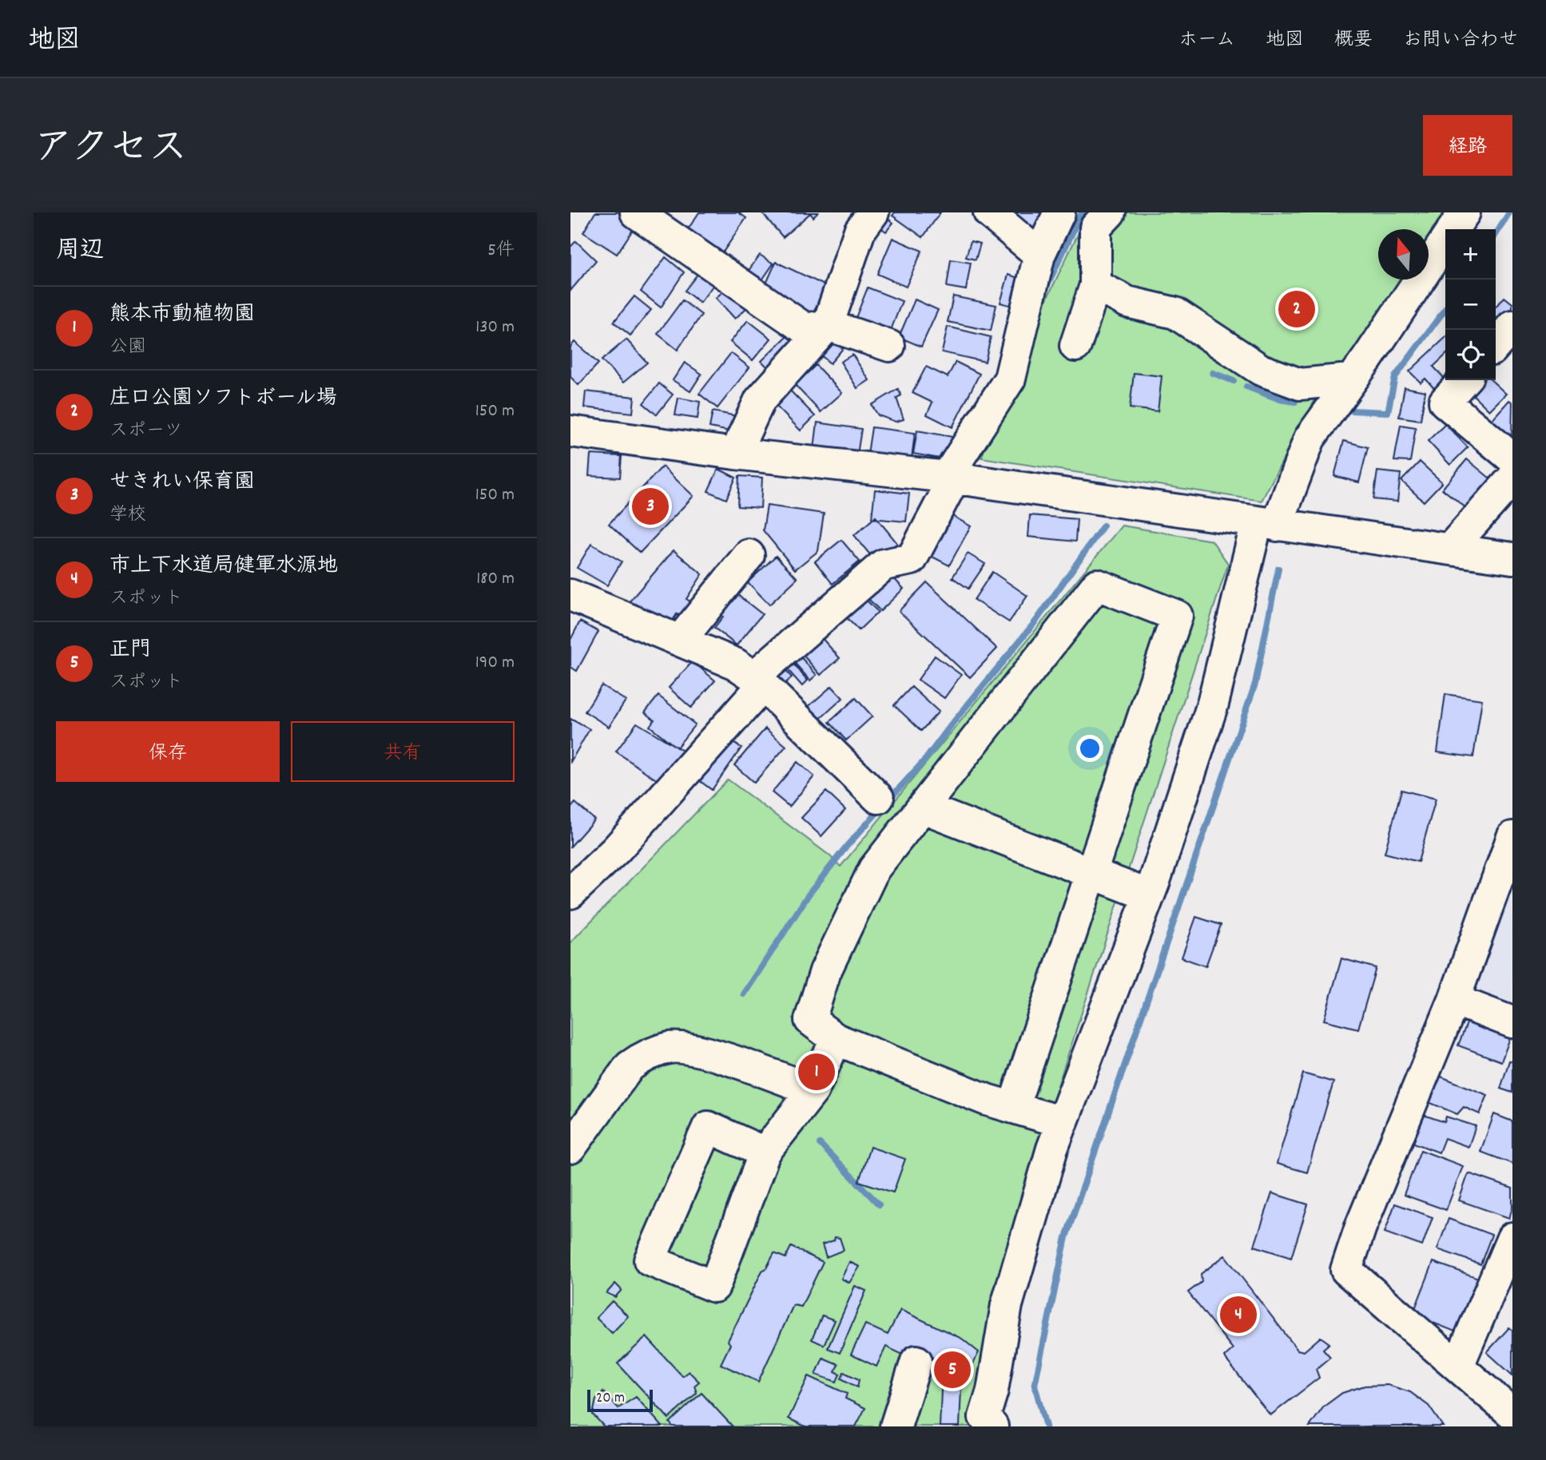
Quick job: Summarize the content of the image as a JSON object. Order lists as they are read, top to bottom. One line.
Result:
{"scale_bar":"20 m","north":"top","page":{"header":"地図","nav":["ホーム","地図","概要","お問い合わせ"],"title":"アクセス","buttons":["経路",["保存","共有"]],"heading":["周辺","5件"],"map_buttons":["+","−"],"list":[{"mark":"1","name":"熊本市動植物園","note":"公園","value":"130 m"},{"mark":"2","name":"庄口公園ソフトボール場","note":"スポーツ","value":"150 m"},{"mark":"3","name":"せきれい保育園","note":"学校","value":"150 m"},{"mark":"4","name":"市上下水道局健軍水源地","note":"スポット","value":"180 m"},{"mark":"5","name":"正門","note":"スポット","value":"190 m"}],"pins":["2","3","1","4","5"],"scale":"20 m"}}
